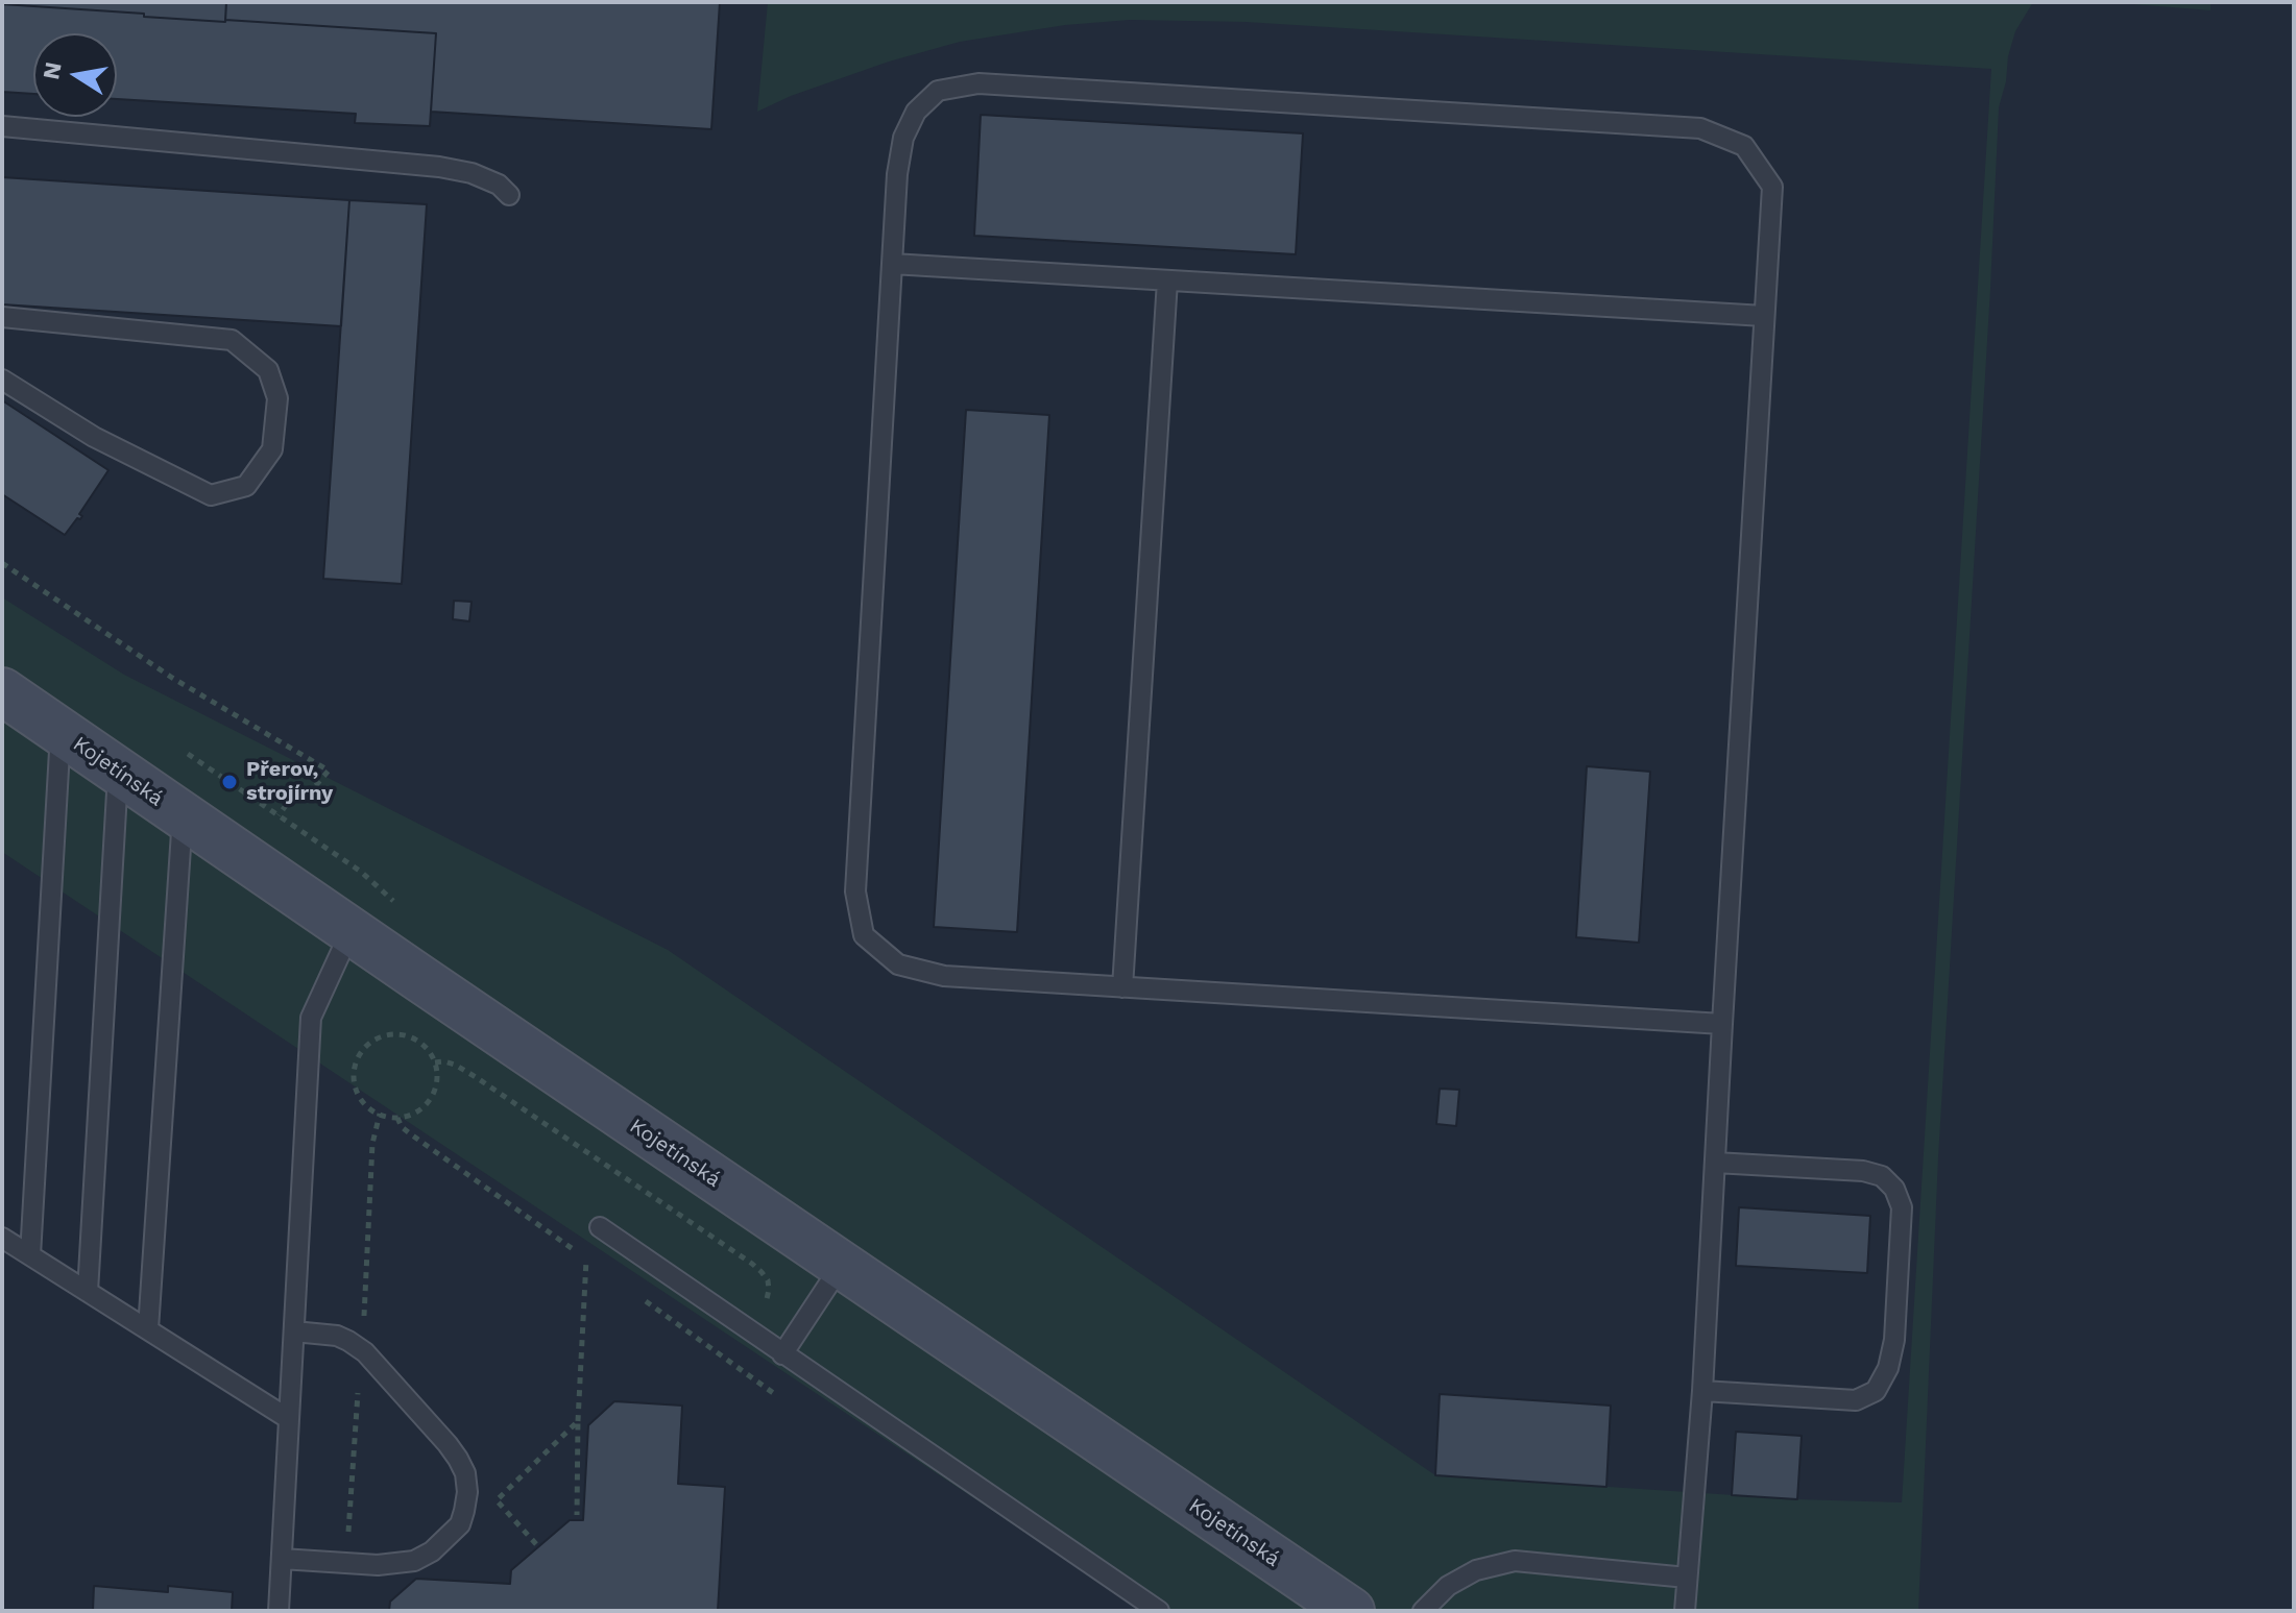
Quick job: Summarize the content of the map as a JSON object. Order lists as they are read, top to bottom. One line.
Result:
{"streets":{"main road":["Kojetínská"]},"places":["Přerov, strojírny"],"north":"left"}
